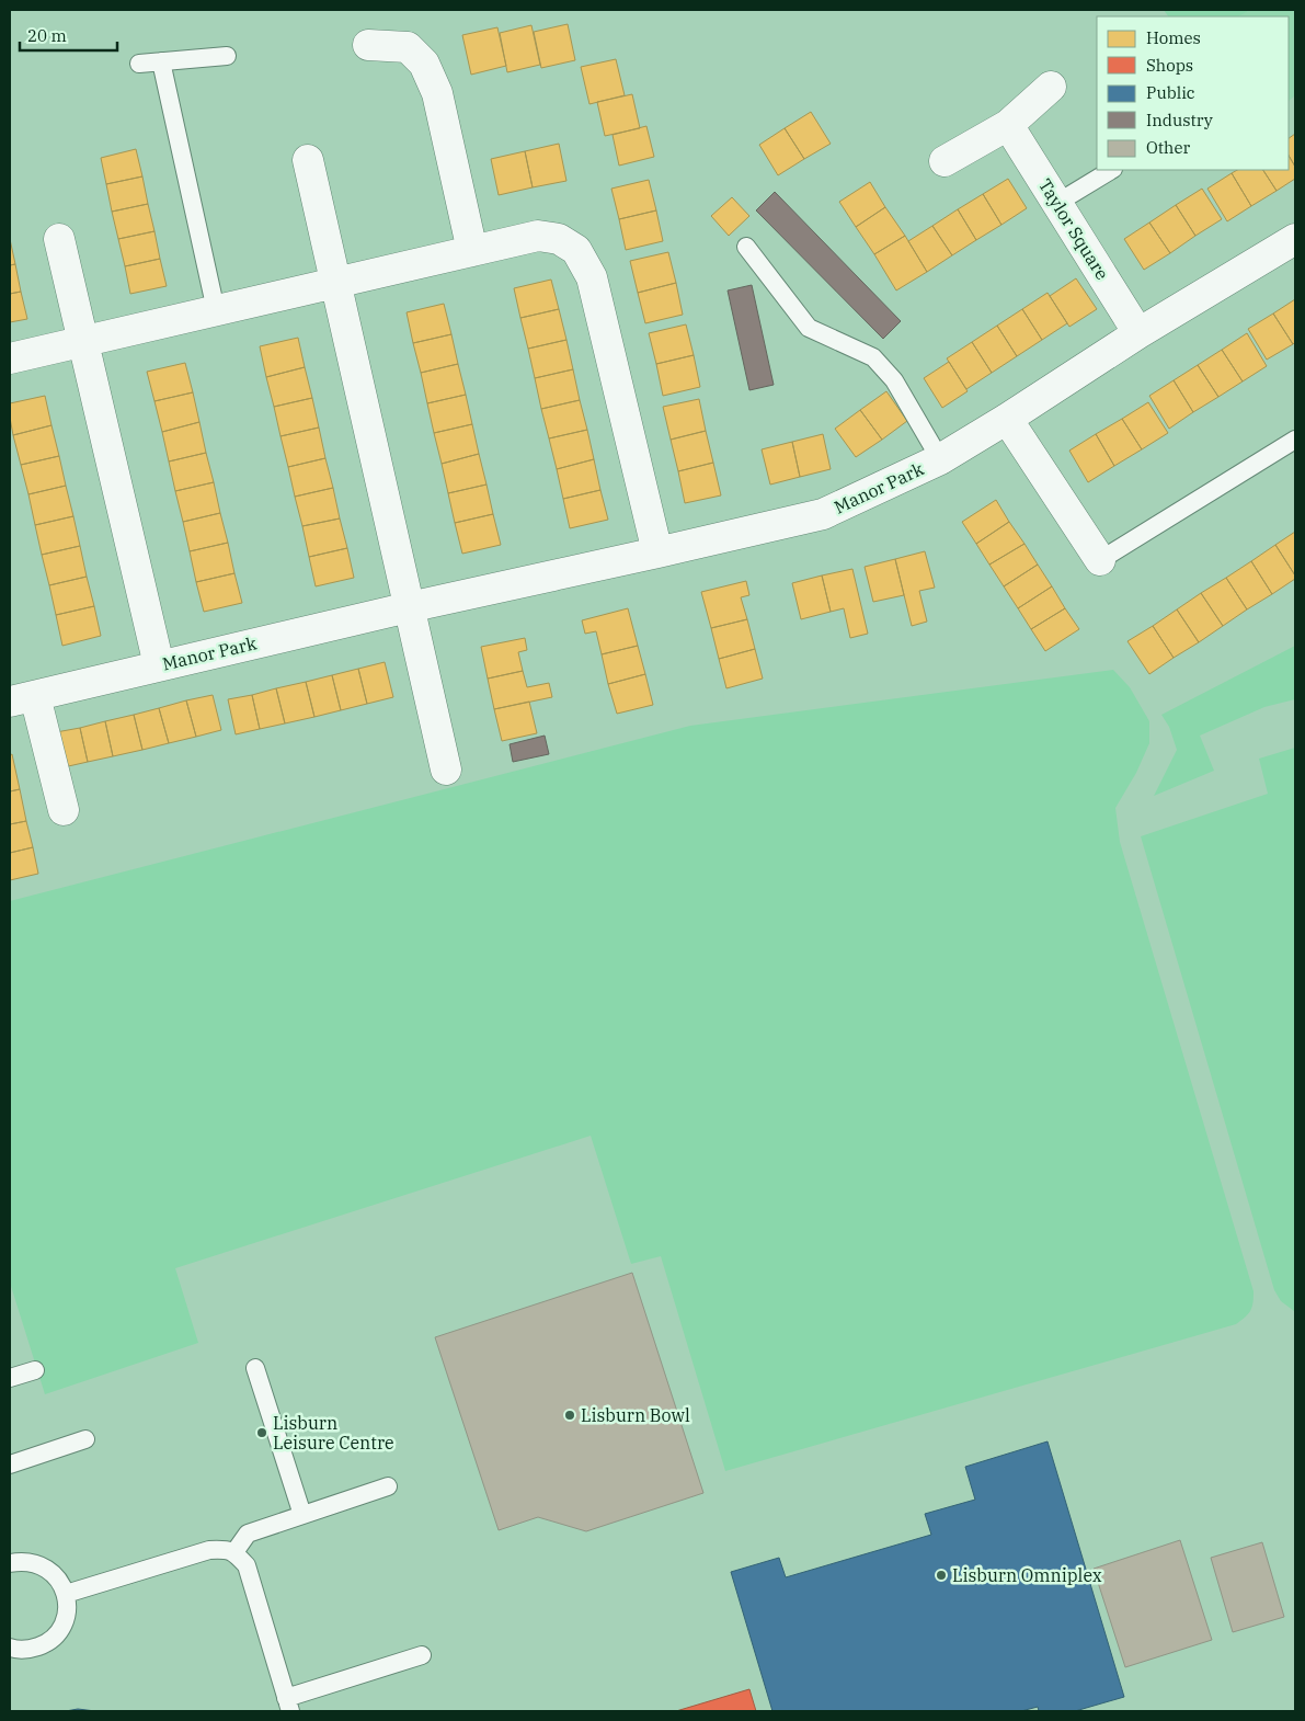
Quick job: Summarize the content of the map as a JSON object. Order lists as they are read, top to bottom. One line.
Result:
{"streets":{"street":["Taylor Square","Manor Park"]},"crossings":[["Taylor Square","Manor Park"]],"places":["Lisburn Bowl","Lisburn Leisure Centre","Lisburn Omniplex"],"legend":["Homes","Shops","Public","Industry","Other"],"scale_bar":"20 m"}
